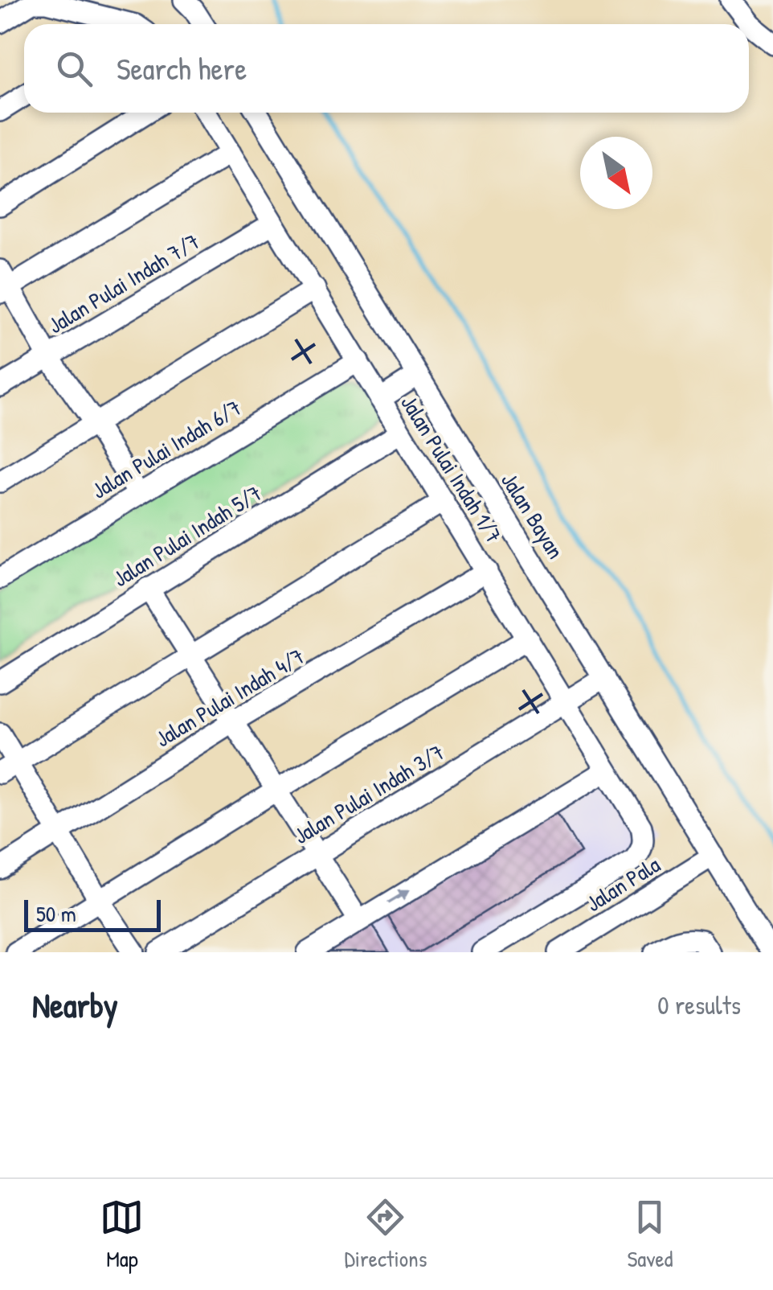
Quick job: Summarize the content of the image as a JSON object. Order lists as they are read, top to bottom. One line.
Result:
{"streets":{"street":["Jalan Pulai Indah 7/7","Jalan Pulai Indah 6/7","Jalan Pulai Indah 1/7","Jalan Bayan","Jalan Pulai Indah 5/7","Jalan Pulai Indah 4/7","Jalan Pulai Indah 3/7","Jalan Pala"]},"crossings":[["Jalan Pulai Indah 7/7","Jalan Pulai Indah 1/7"],["Jalan Pulai Indah 6/7","Jalan Pulai Indah 1/7"],["Jalan Pulai Indah 1/7","Jalan Pulai Indah 5/7"],["Jalan Pulai Indah 1/7","Jalan Pulai Indah 4/7"],["Jalan Pulai Indah 1/7","Jalan Pulai Indah 3/7"],["Jalan Bayan","Jalan Pulai Indah 3/7"],["Jalan Bayan","Jalan Pala"]],"scale_bar":"50 m","north":"bottom right","page":{"search":"Search here","scale":"50 m","heading":["Nearby","0 results"],"nav":["Map","Directions","Saved"]}}
